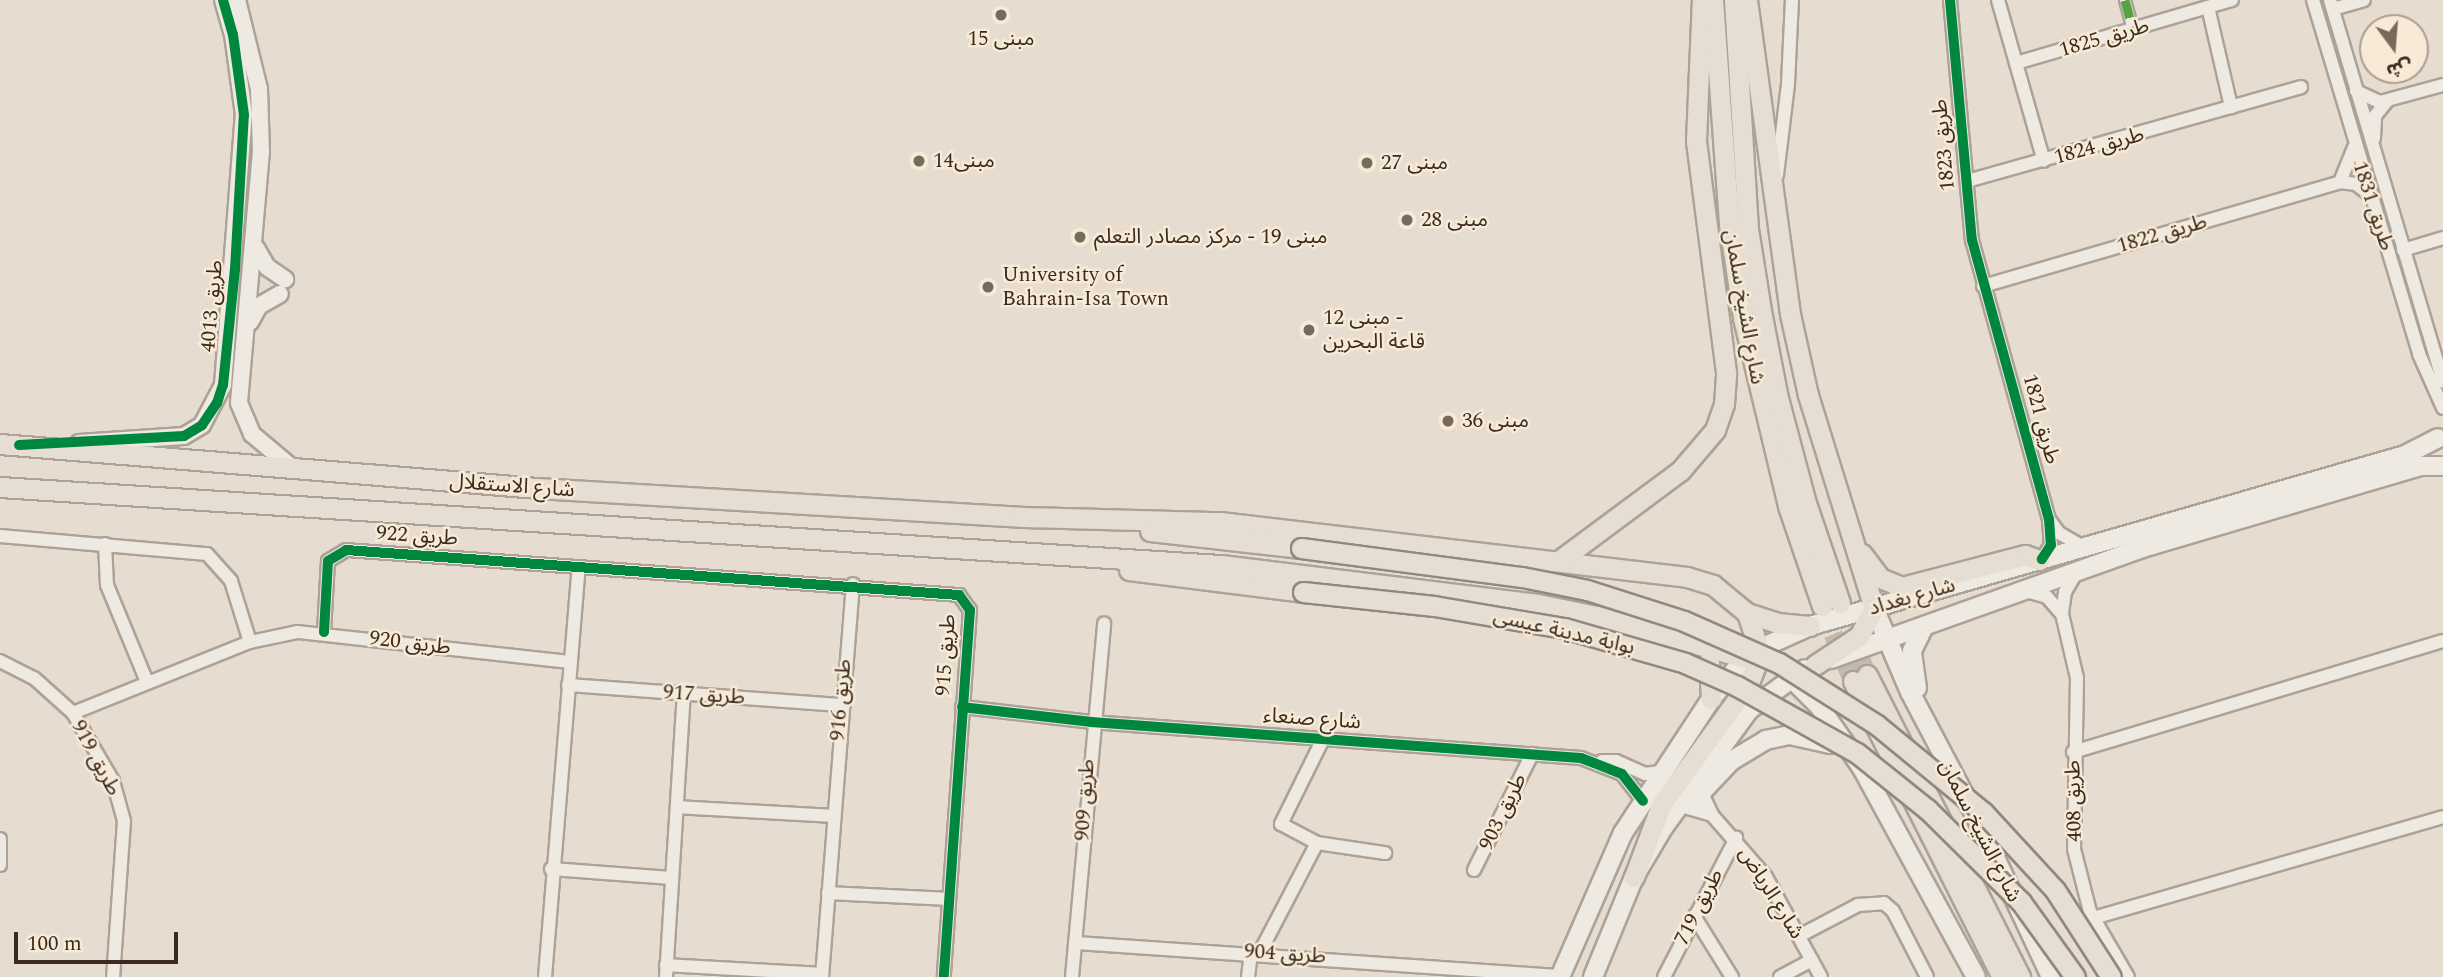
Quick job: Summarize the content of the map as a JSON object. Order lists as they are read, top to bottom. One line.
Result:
{"streets":{"main road":["شارع الشيخ سلمان","شارع الاستقلال","شارع بغداد","بوابة مدينة عيسى"],"street":["طريق 1825","طريق 1823","طريق 1824","طريق 1831","طريق 1822","طريق 4013","طريق 1821","طريق 922","طريق 920","طريق 915","طريق 917","طريق 916","شارع صنعاء","طريق 919","طريق 909","طريق 408","طريق 903","شارع الرياض","طريق 719","طريق 904"]},"crossings":[["طريق 1823","طريق 1824"],["طريق 1823","طريق 1822"],["طريق 1823","طريق 1821"],["طريق 1822","طريق 1821"],["طريق 4013","شارع الاستقلال"],["شارع الشيخ سلمان","شارع بغداد"],["طريق 1821","شارع بغداد"],["شارع الاستقلال","بوابة مدينة عيسى"],["طريق 922","طريق 920"],["طريق 922","طريق 915"],["شارع بغداد","شارع صنعاء"],["شارع بغداد","طريق 408"],["شارع بغداد","طريق 904"],["طريق 920","طريق 919"],["طريق 915","طريق 916"],["طريق 915","شارع صنعاء"],["طريق 917","طريق 916"],["شارع صنعاء","طريق 909"],["شارع صنعاء","طريق 903"],["طريق 909","طريق 904"],["شارع الرياض","طريق 719"]],"places":["مبنى 15","مبنى14","مبنى 27","مبنى 28","مبنى 19 - مركز مصادر التعلم","University of Bahrain-Isa Town","مبنى 12 - قاعة البحرين","مبنى 36"],"scale_bar":"100 m","north":"bottom"}
